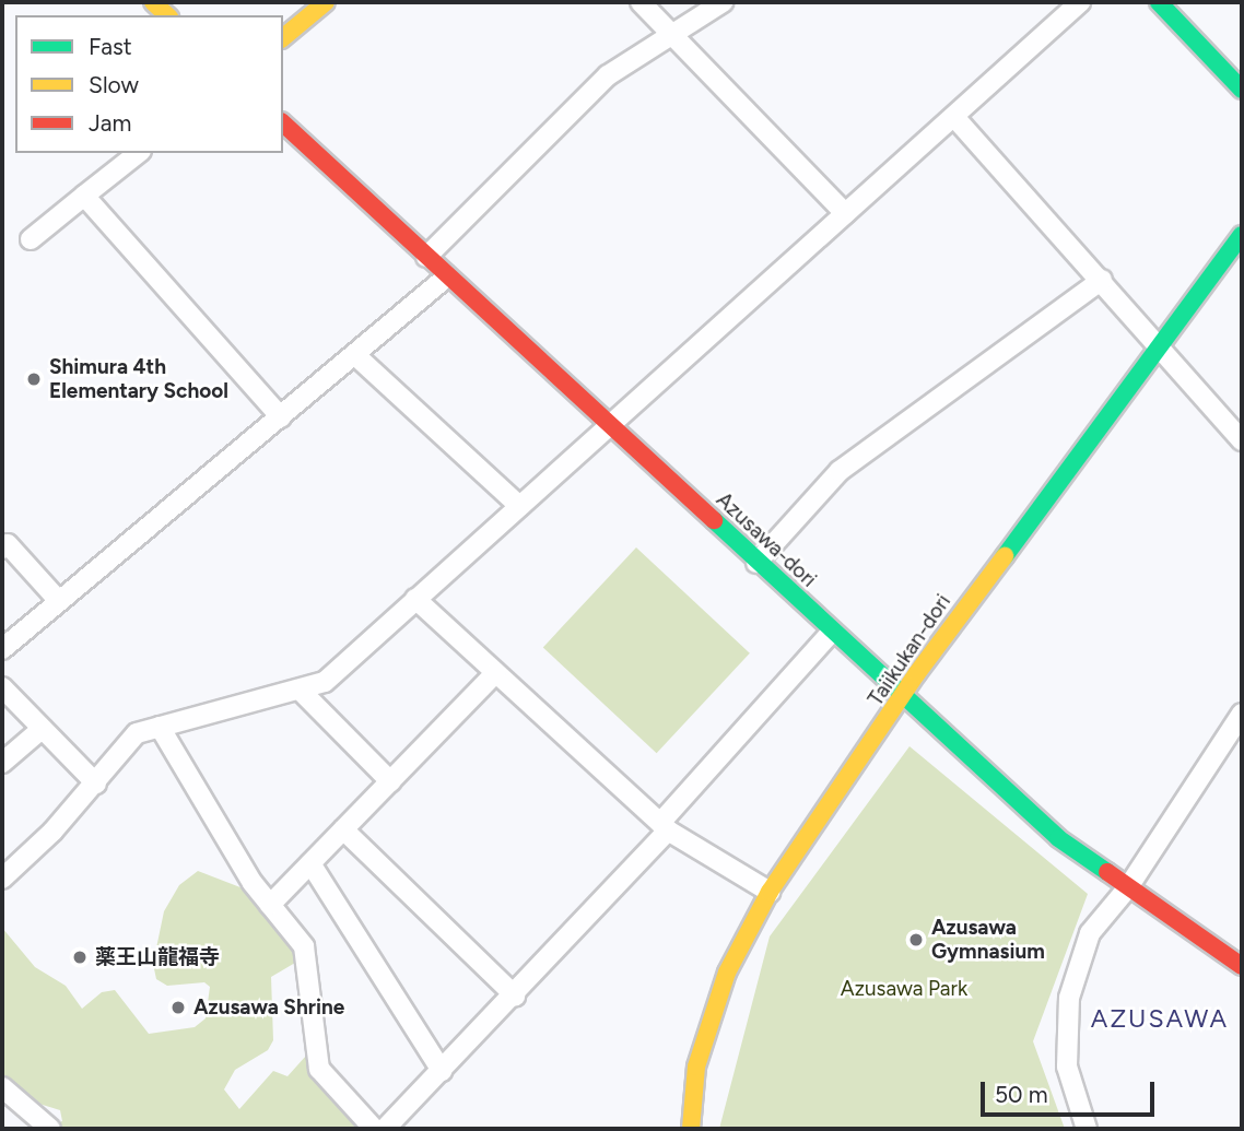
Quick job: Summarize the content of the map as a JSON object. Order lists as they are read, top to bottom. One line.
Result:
{"streets":{"street":["Azusawa-dori","Taiikukan-dori"]},"crossings":[["Azusawa-dori","Taiikukan-dori"]],"districts":["AZUSAWA"],"parks":["Azusawa Park"],"places":["Shimura 4th Elementary School","Azusawa Gymnasium","薬王山龍福寺","Azusawa Shrine"],"legend":["Fast","Slow","Jam"],"scale_bar":"50 m"}
